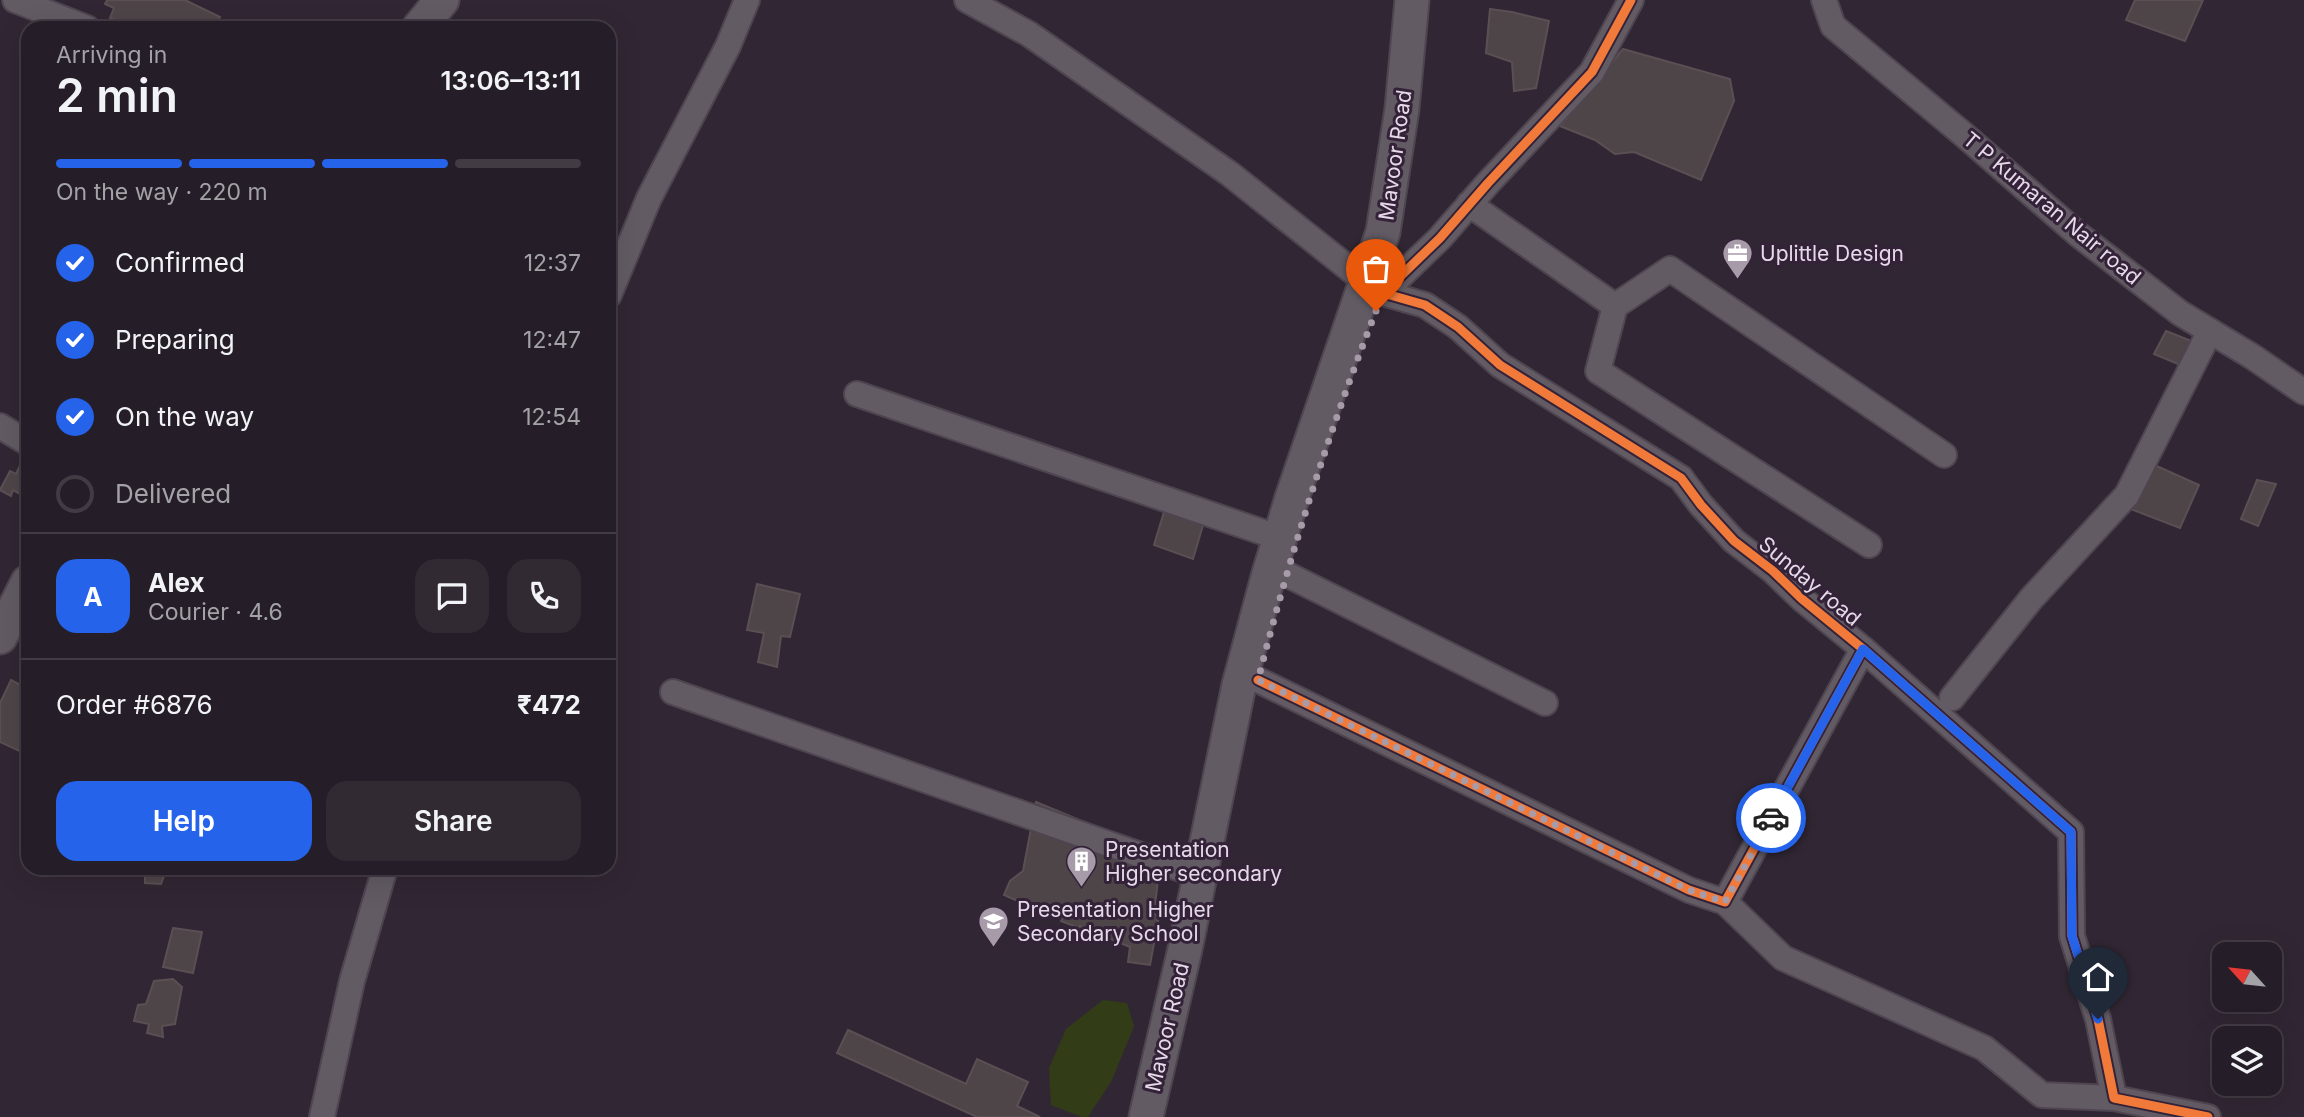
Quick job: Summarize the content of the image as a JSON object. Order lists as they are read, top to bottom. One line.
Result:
{"streets":{"main road":["Mavoor Road"],"street":["T P Kumaran Nair road","Sunday road"]},"crossings":[["Mavoor Road","Sunday road"]],"places":{"office":["Uplittle Design"],"building":["Presentation Higher secondary"],"school or university":["Presentation Higher Secondary School"]},"north":"top left","page":{"heading":["2 min","Arriving in","13:06–13:11"],"panel":["Alex","Courier · 4.6","Order #6876","₹472"],"bar":"On the way · 220 m","list":[["Confirmed","12:37"],["Preparing","12:47"],["On the way","12:54"],"Delivered"],"round":"A","buttons":["Help","Share"]}}
